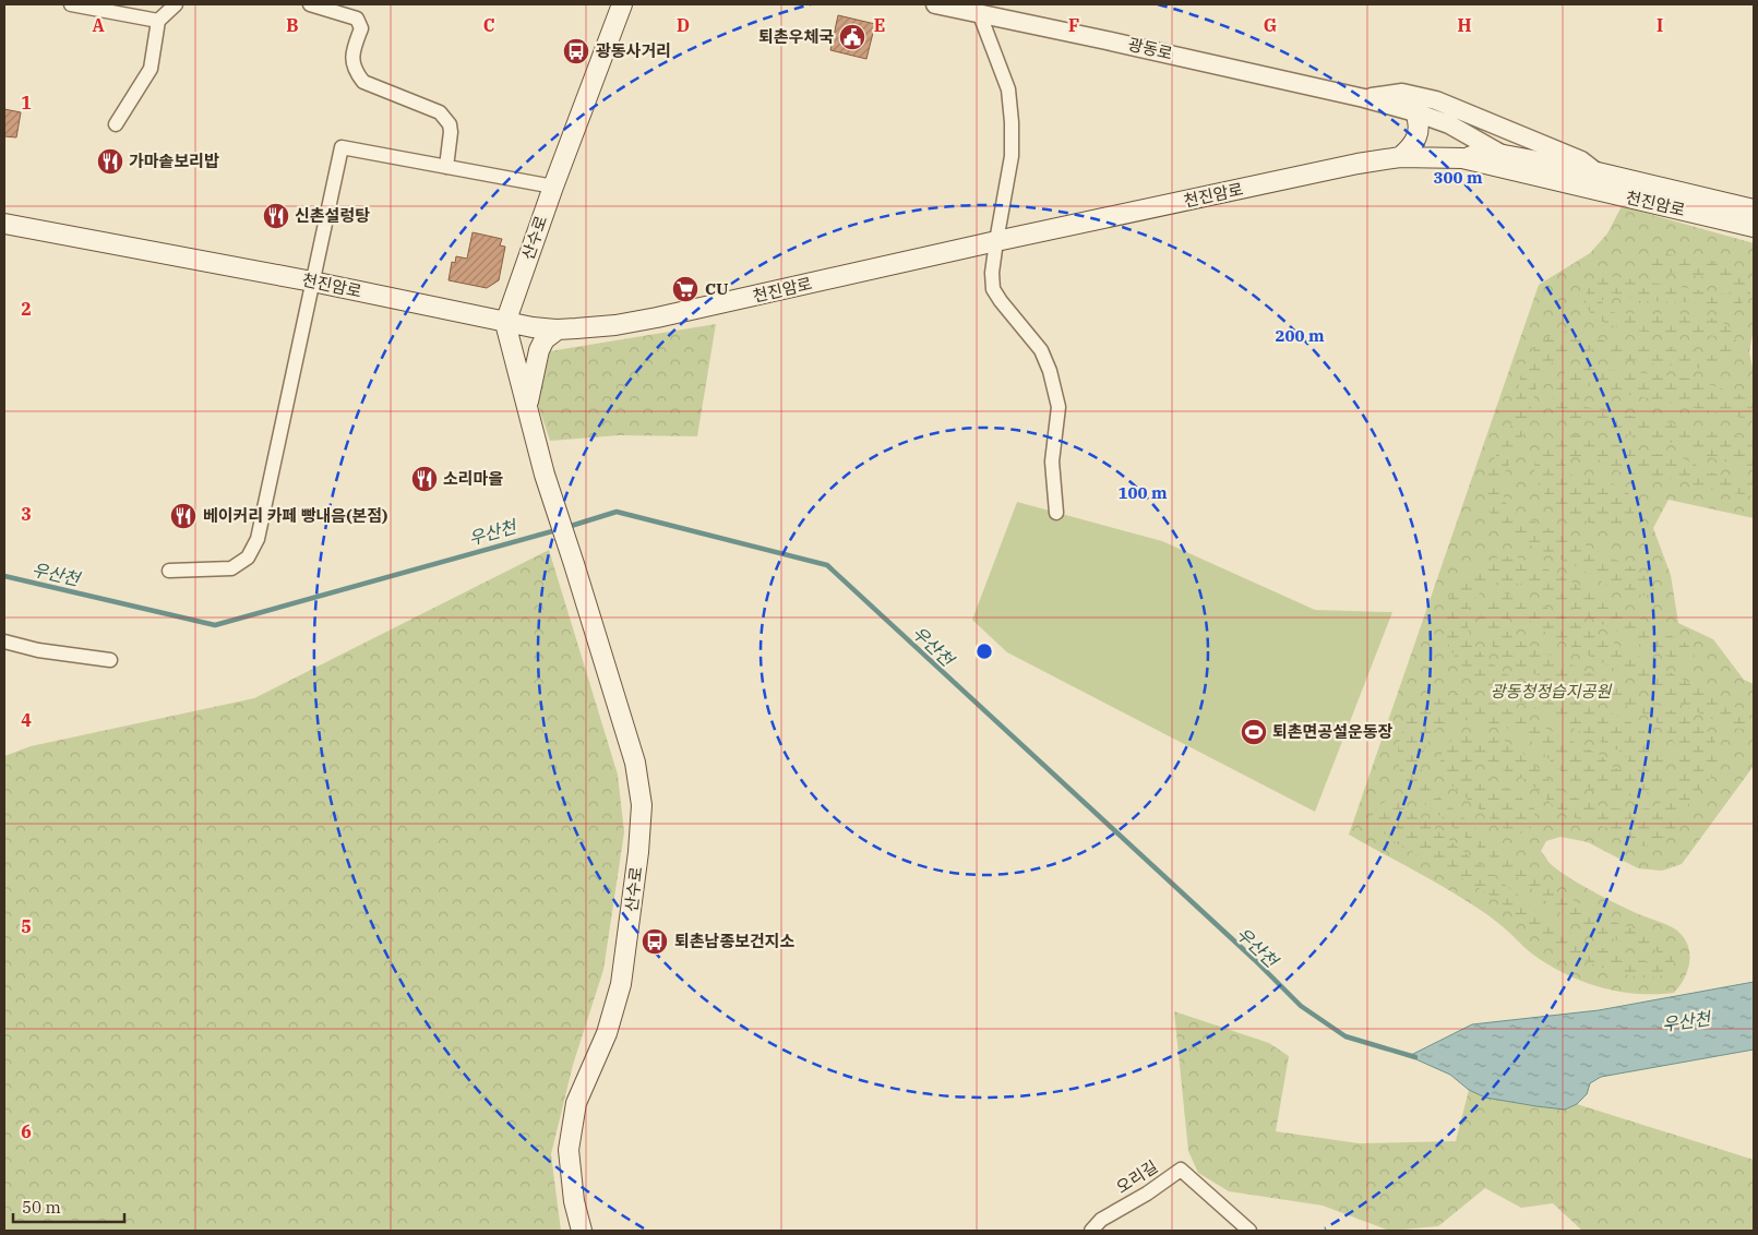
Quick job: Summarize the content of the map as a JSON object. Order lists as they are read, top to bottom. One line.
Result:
{"streets":{"main road":["천진암로","산수로"],"street":["광동로","오리길"]},"crossings":[["광동로","천진암로"],["천진암로","산수로"]],"water":["우산천"],"parks":["광동청정습지공원"],"places":{"public building":["퇴촌우체국"],"bus stop":["광동사거리","퇴촌남종보건지소"],"restaurant":["가마솥보리밥","신촌설렁탕","소리마을","베이커리 카페 빵내음(본점)"],"supermarket":["CU"],"sports":["퇴촌면공설운동장"]},"scale_bar":"50 m","grid":{"columns":["A","B","C","D","E","F","G","H","I"],"rows":["1","2","3","4","5","6"]},"rings":["300 m","200 m","100 m"]}
